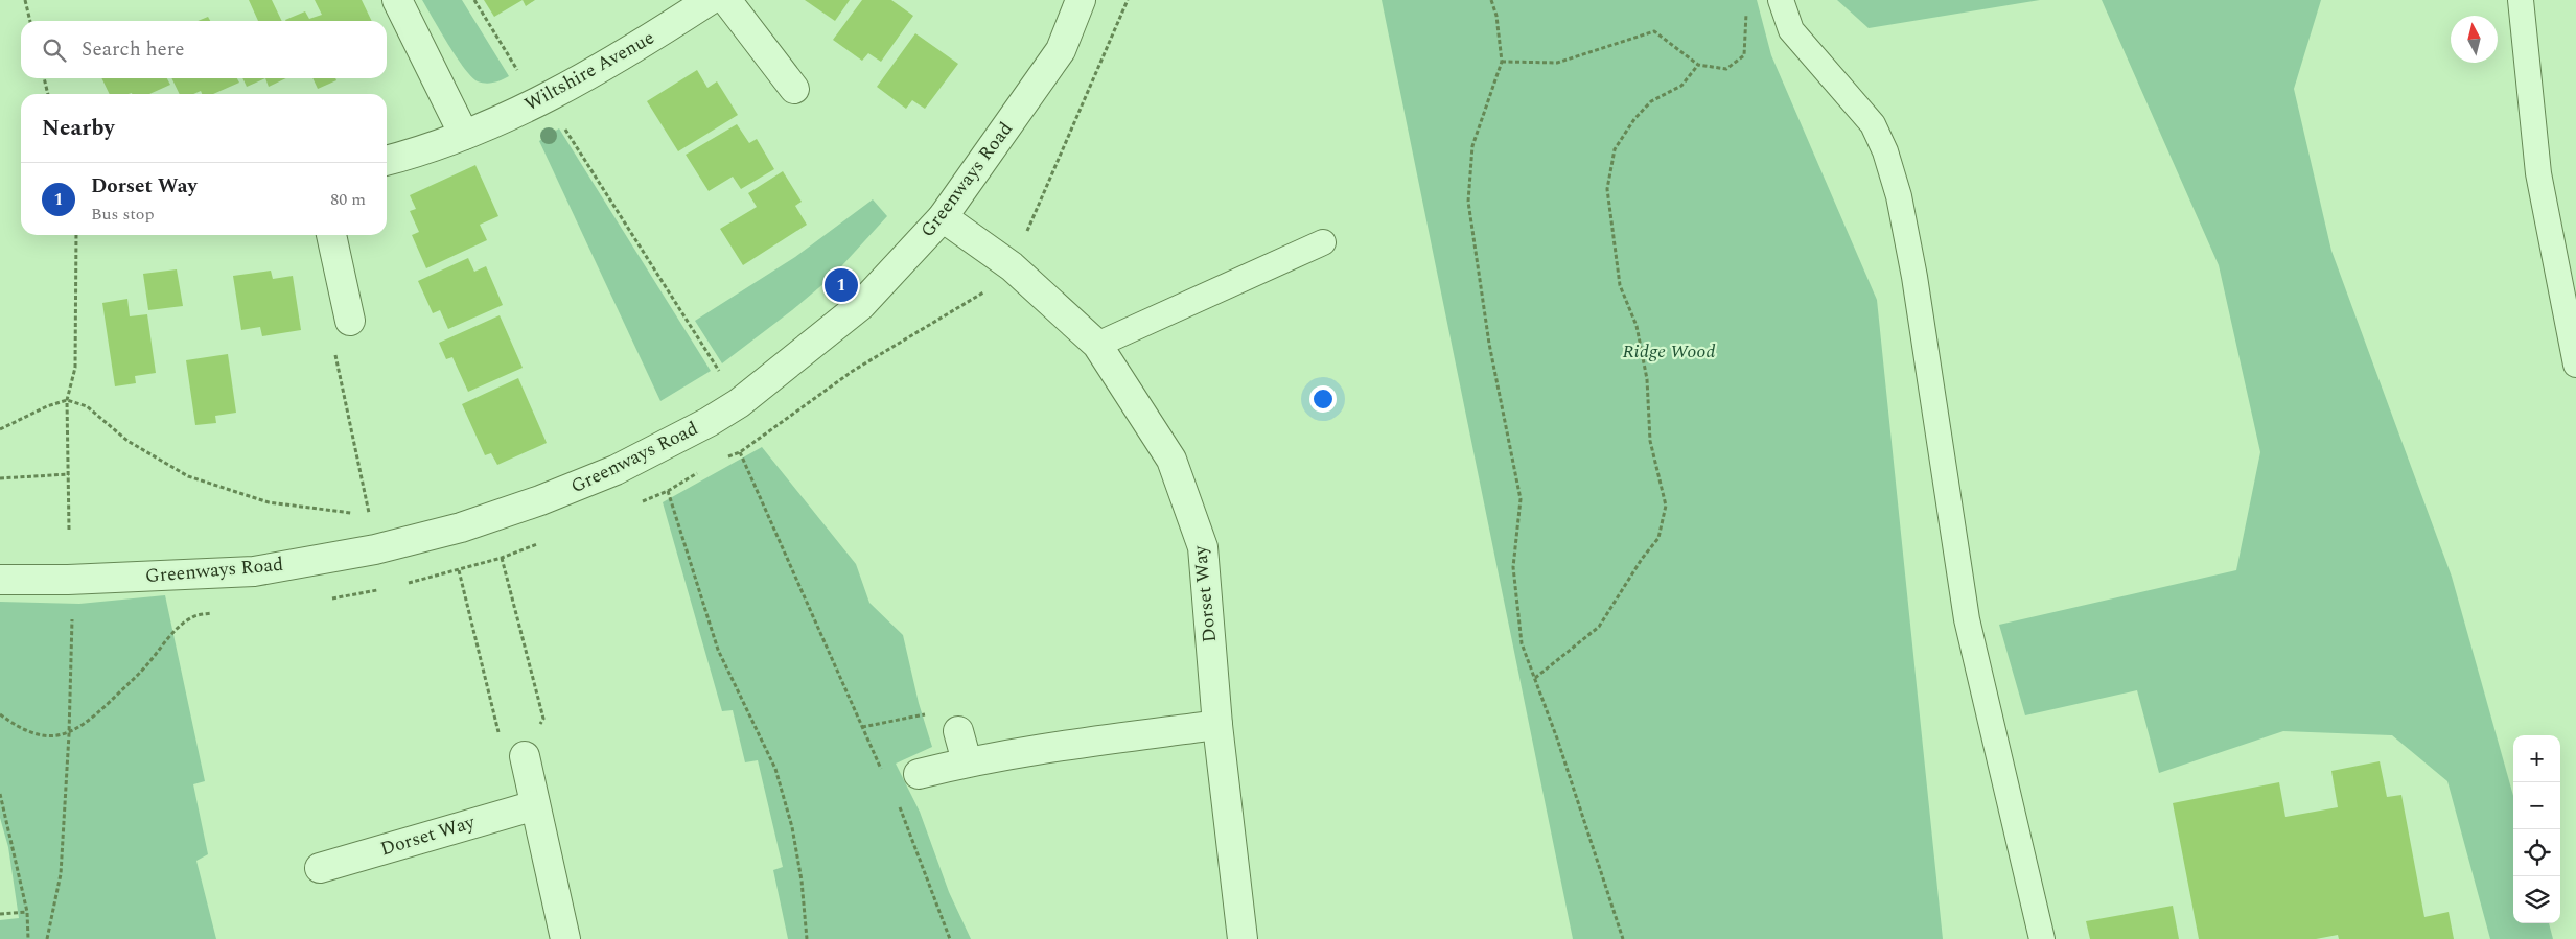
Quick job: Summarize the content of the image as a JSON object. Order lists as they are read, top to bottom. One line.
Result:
{"streets":{"street":["Wiltshire Avenue","Greenways Road","Dorset Way"]},"crossings":[["Greenways Road","Dorset Way"]],"parks":["Ridge Wood"],"north":"top","page":{"search":"Search here","heading":"Nearby","list":[{"mark":"1","name":"Dorset Way","note":"Bus stop","value":"80 m"}],"pins":"1","map_buttons":["+","−"]}}
